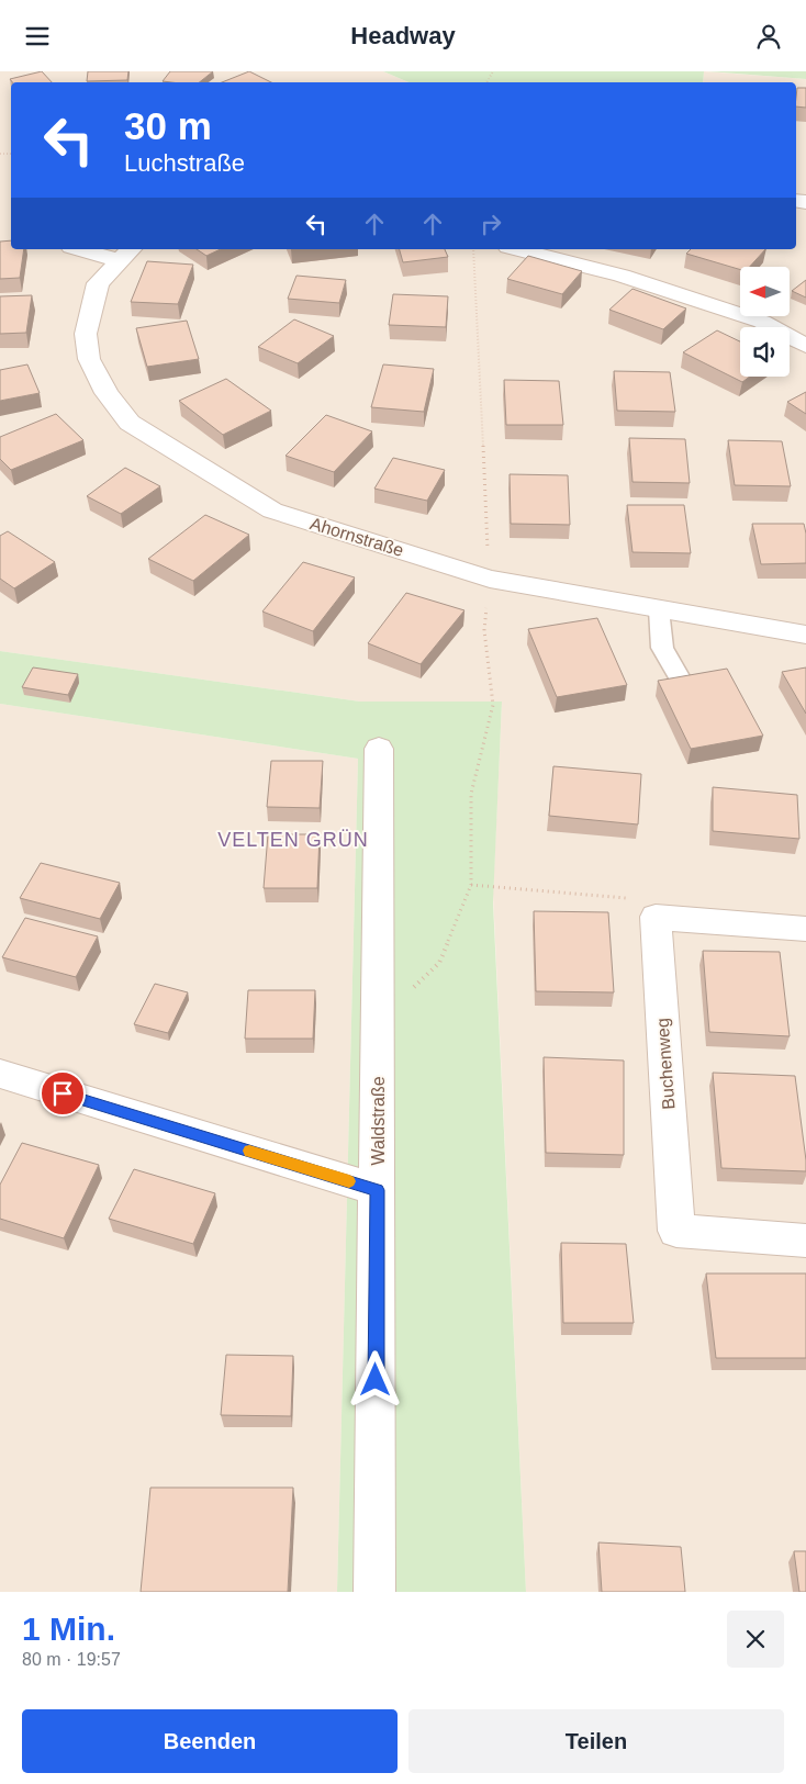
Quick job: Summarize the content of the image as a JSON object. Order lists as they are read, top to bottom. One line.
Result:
{"streets":{"street":["Ahornstraße","Buchenweg","Waldstraße"]},"districts":["VELTEN GRÜN"],"north":"left","page":{"header":"Headway","turn":["30 m","Luchstraße"],"heading":["1 Min.","80 m · 19:57"],"buttons":["Beenden","Teilen"]}}
